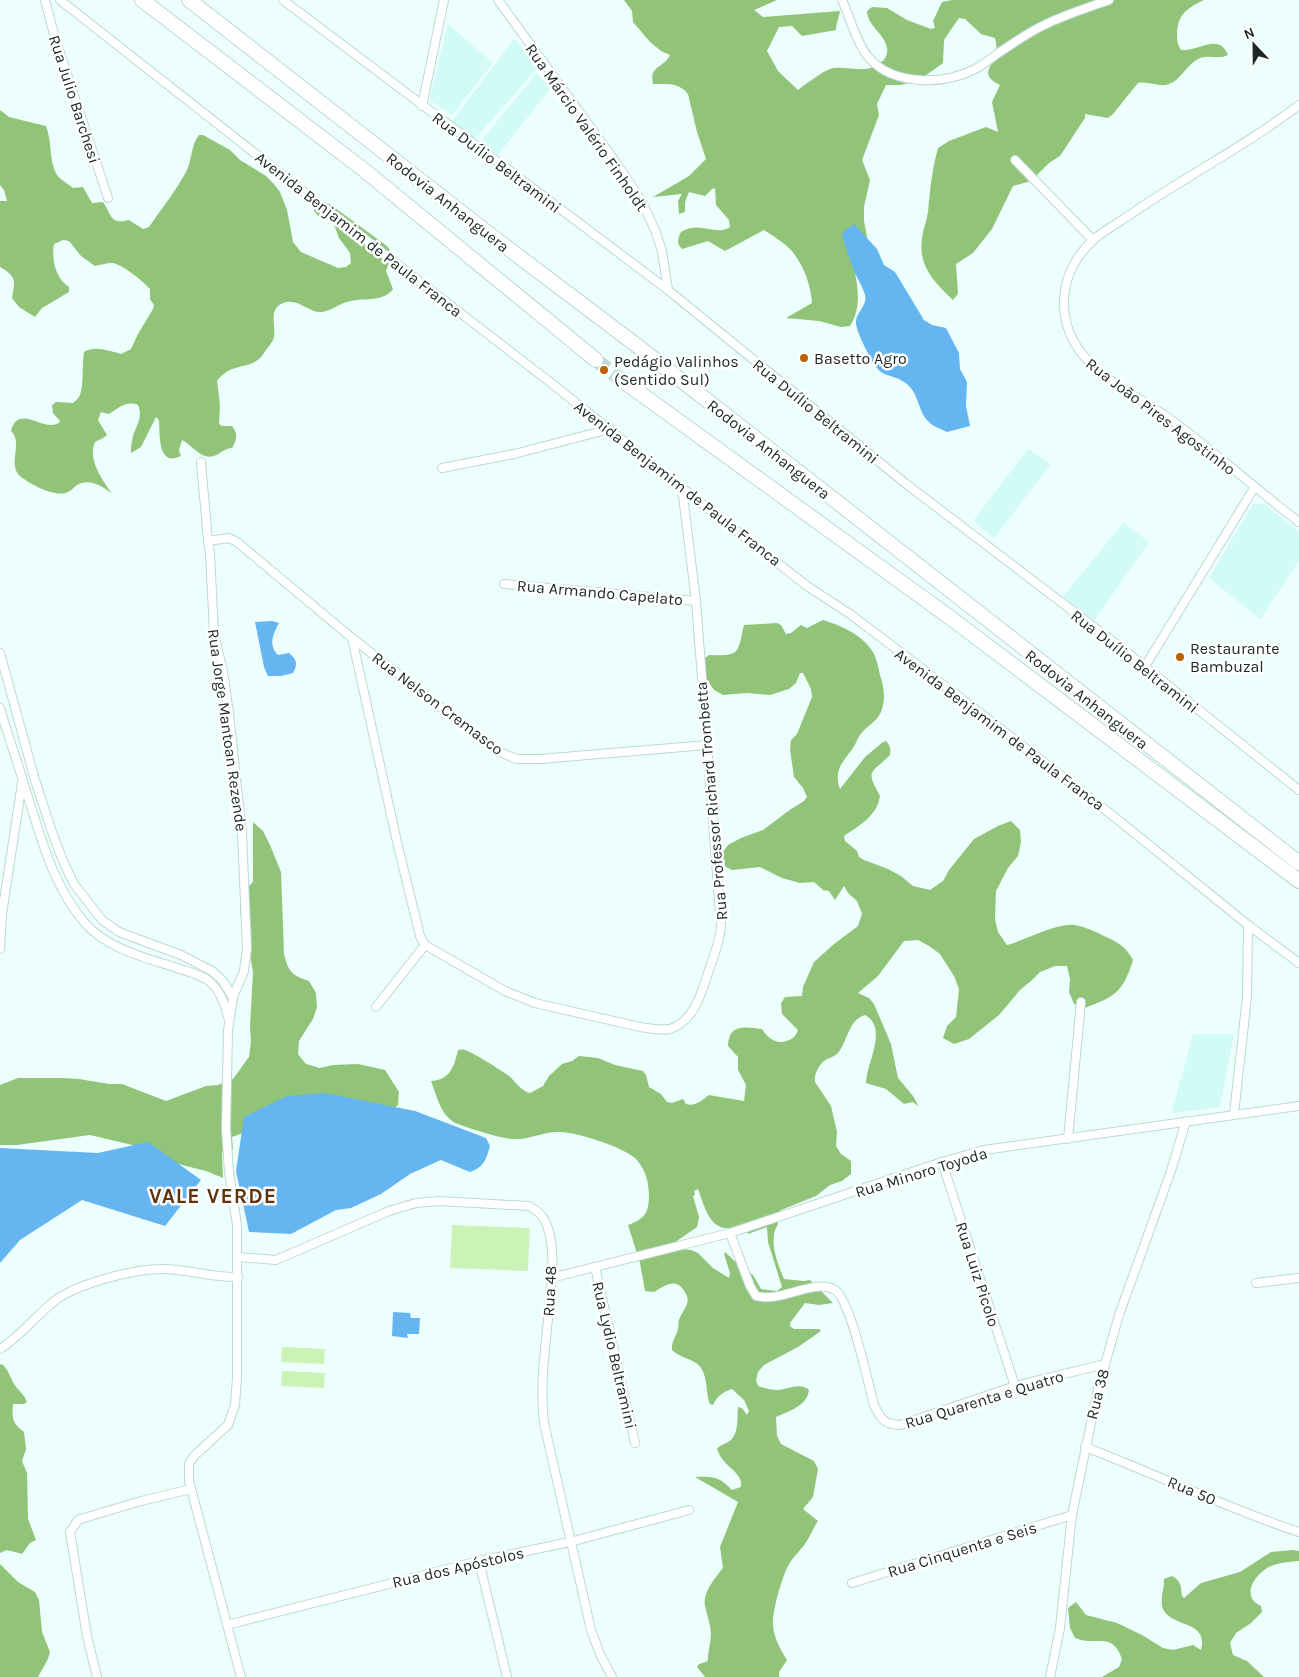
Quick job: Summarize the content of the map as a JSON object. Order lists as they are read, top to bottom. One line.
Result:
{"streets":{"highway":["Rodovia Anhanguera"],"street":["Rua Julio Barchesi","Rua Márcio Valério Finholdt","Rua Duílio Beltramini","Avenida Benjamim de Paula Franca","Rua João Pires Agostinho","Rua Armando Capelato","Rua Nelson Cremasco","Rua Jorge Mantoan Rezende","Rua Professor Richard Trombetta","Rua Minoro Toyoda","Rua Luiz Picolo","Rua 48","Rua Lydio Beltramini","Rua 38","Rua Quarenta e Quatro","Rua 50","Rua Cinquenta e Seis","Rua dos Apóstolos"]},"crossings":[["Rua Márcio Valério Finholdt","Rua Duílio Beltramini"],["Avenida Benjamim de Paula Franca","Rua Professor Richard Trombetta"],["Rua Armando Capelato","Rua Professor Richard Trombetta"],["Rua Nelson Cremasco","Rua Jorge Mantoan Rezende"],["Rua Nelson Cremasco","Rua Professor Richard Trombetta"],["Rua Minoro Toyoda","Rua Luiz Picolo"],["Rua Minoro Toyoda","Rua 48"],["Rua Minoro Toyoda","Rua Lydio Beltramini"],["Rua Minoro Toyoda","Rua 38"],["Rua Minoro Toyoda","Rua Quarenta e Quatro"],["Rua Luiz Picolo","Rua Quarenta e Quatro"],["Rua 48","Rua dos Apóstolos"],["Rua 38","Rua Quarenta e Quatro"],["Rua 38","Rua 50"],["Rua 38","Rua Cinquenta e Seis"]],"districts":["VALE VERDE"],"places":["Basetto Agro","Pedágio Valinhos (Sentido Sul)","Restaurante Bambuzal"],"north":"top"}
